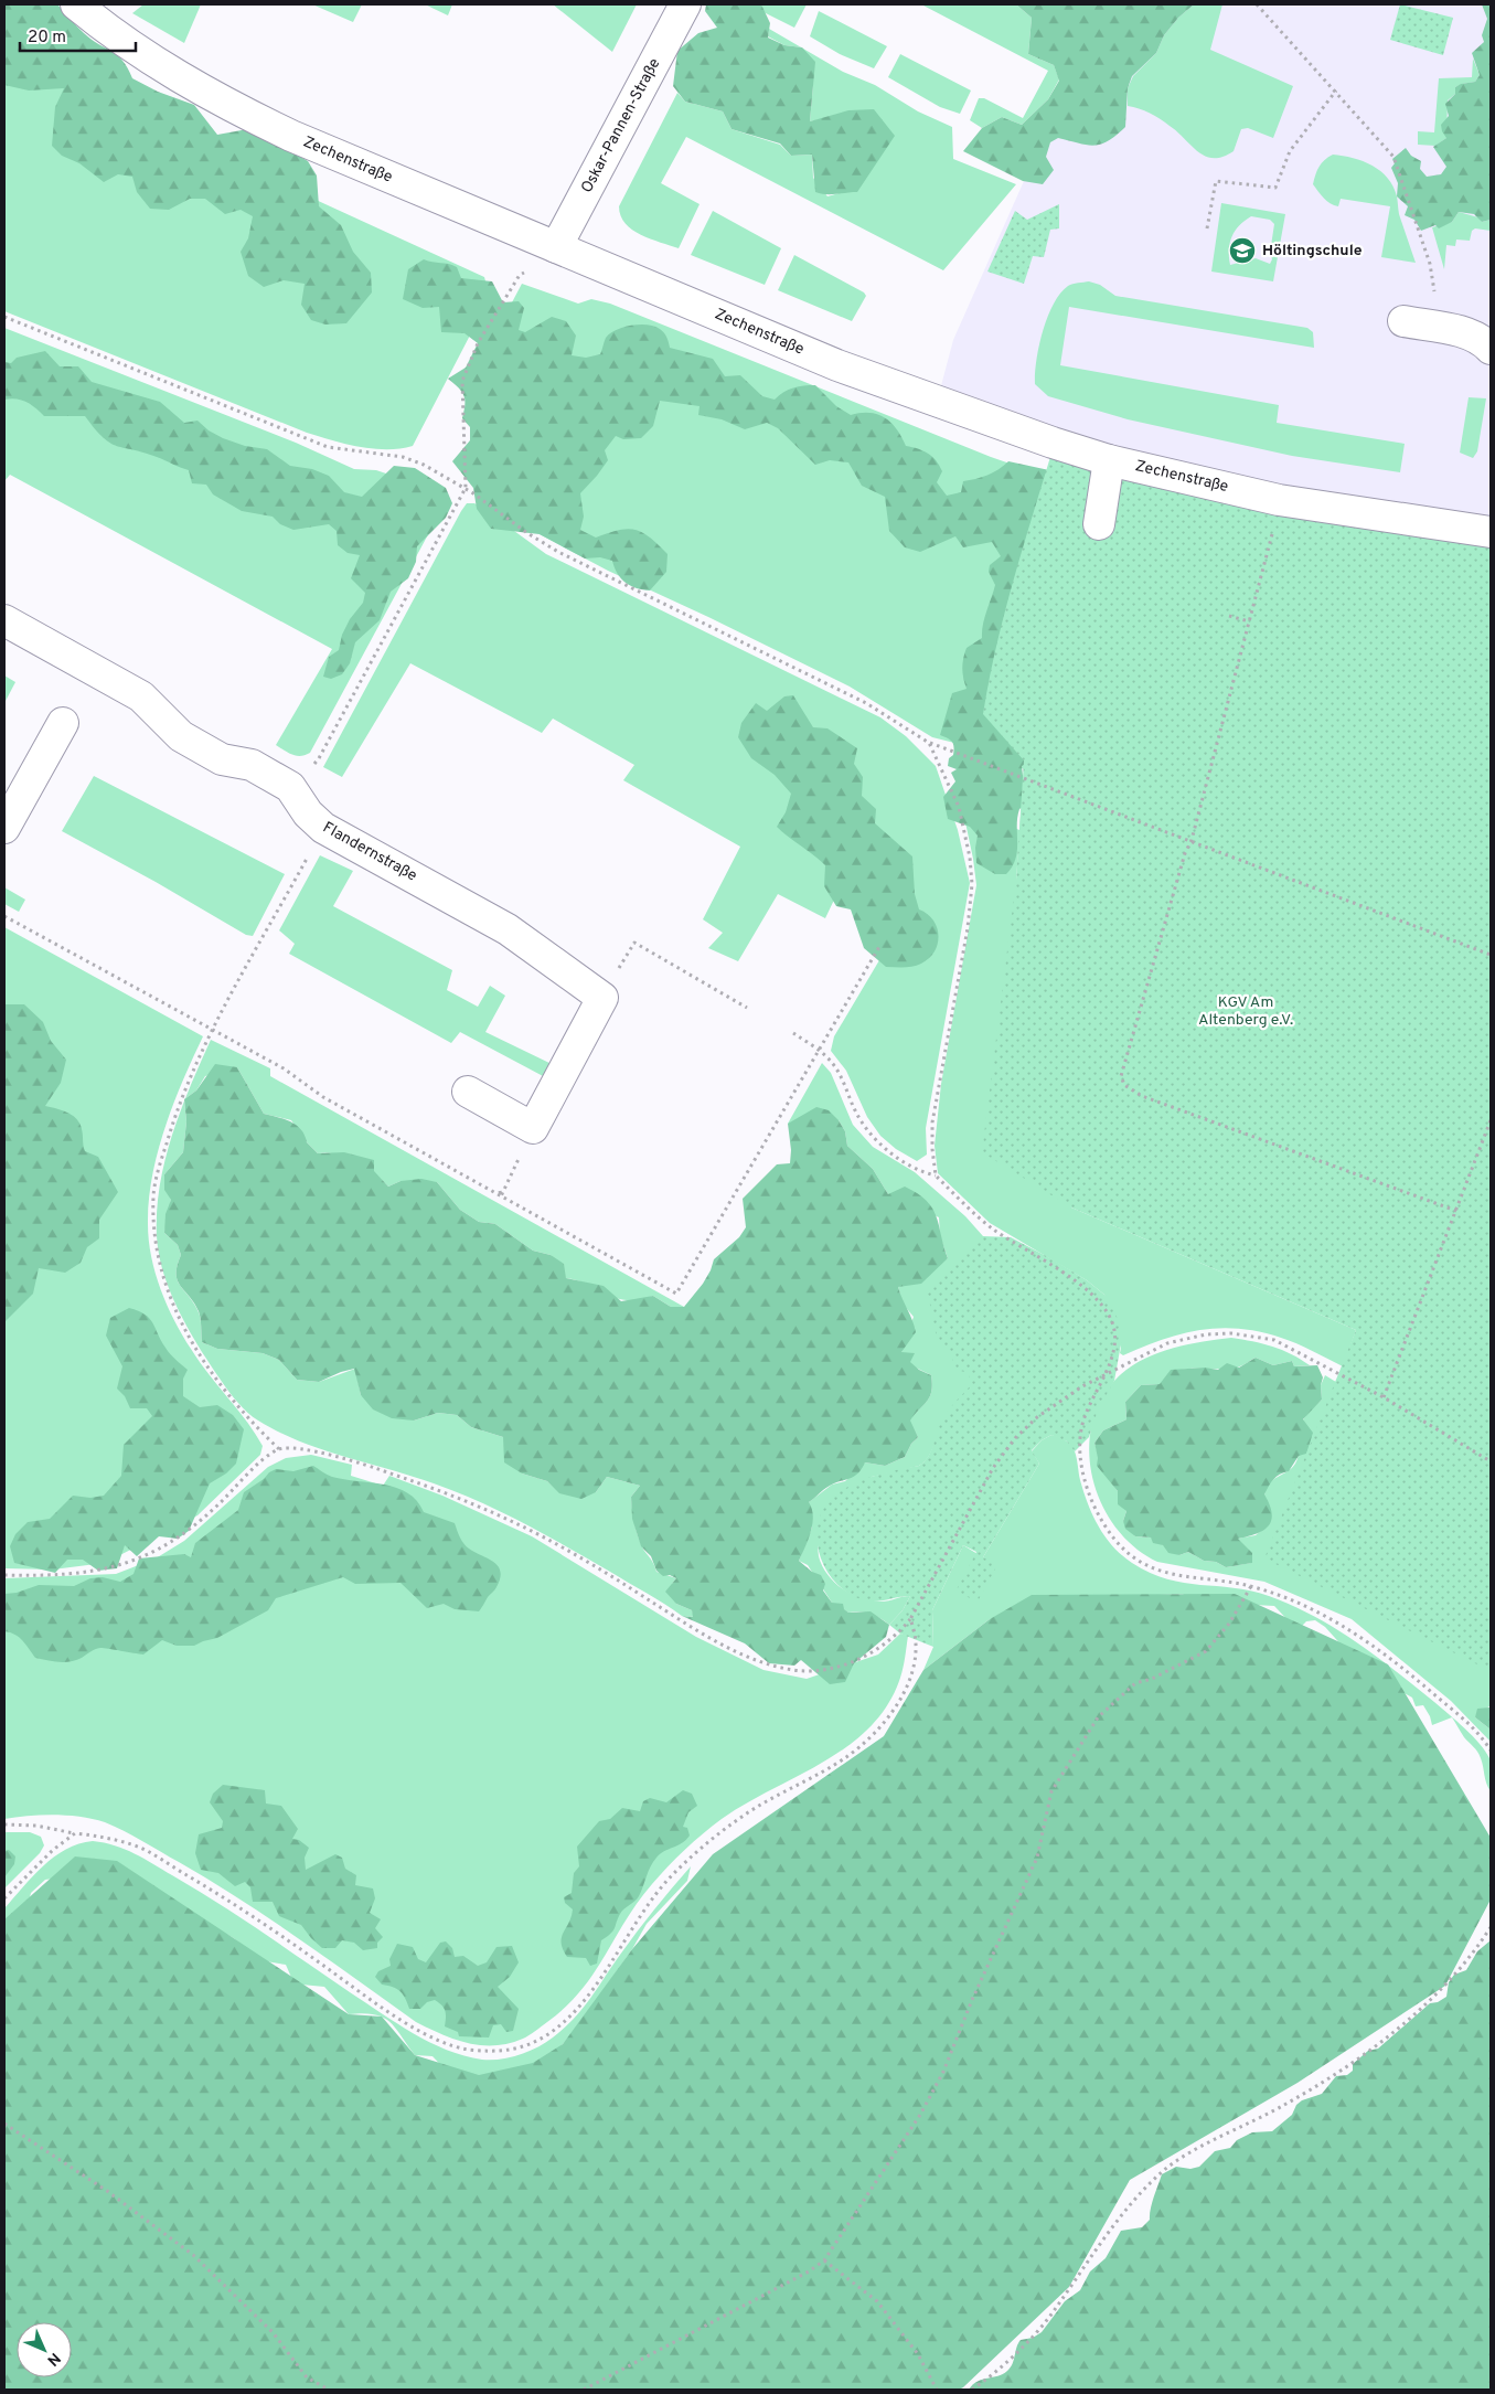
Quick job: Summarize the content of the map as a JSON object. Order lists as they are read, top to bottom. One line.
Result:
{"streets":{"street":["Oskar-Pannen-Straße","Zechenstraße","Flandernstraße"]},"crossings":[["Oskar-Pannen-Straße","Zechenstraße"]],"parks":["KGV Am Altenberg e.V."],"places":{"school or university":["Höltingschule"]},"scale_bar":"20 m","north":"bottom right"}
